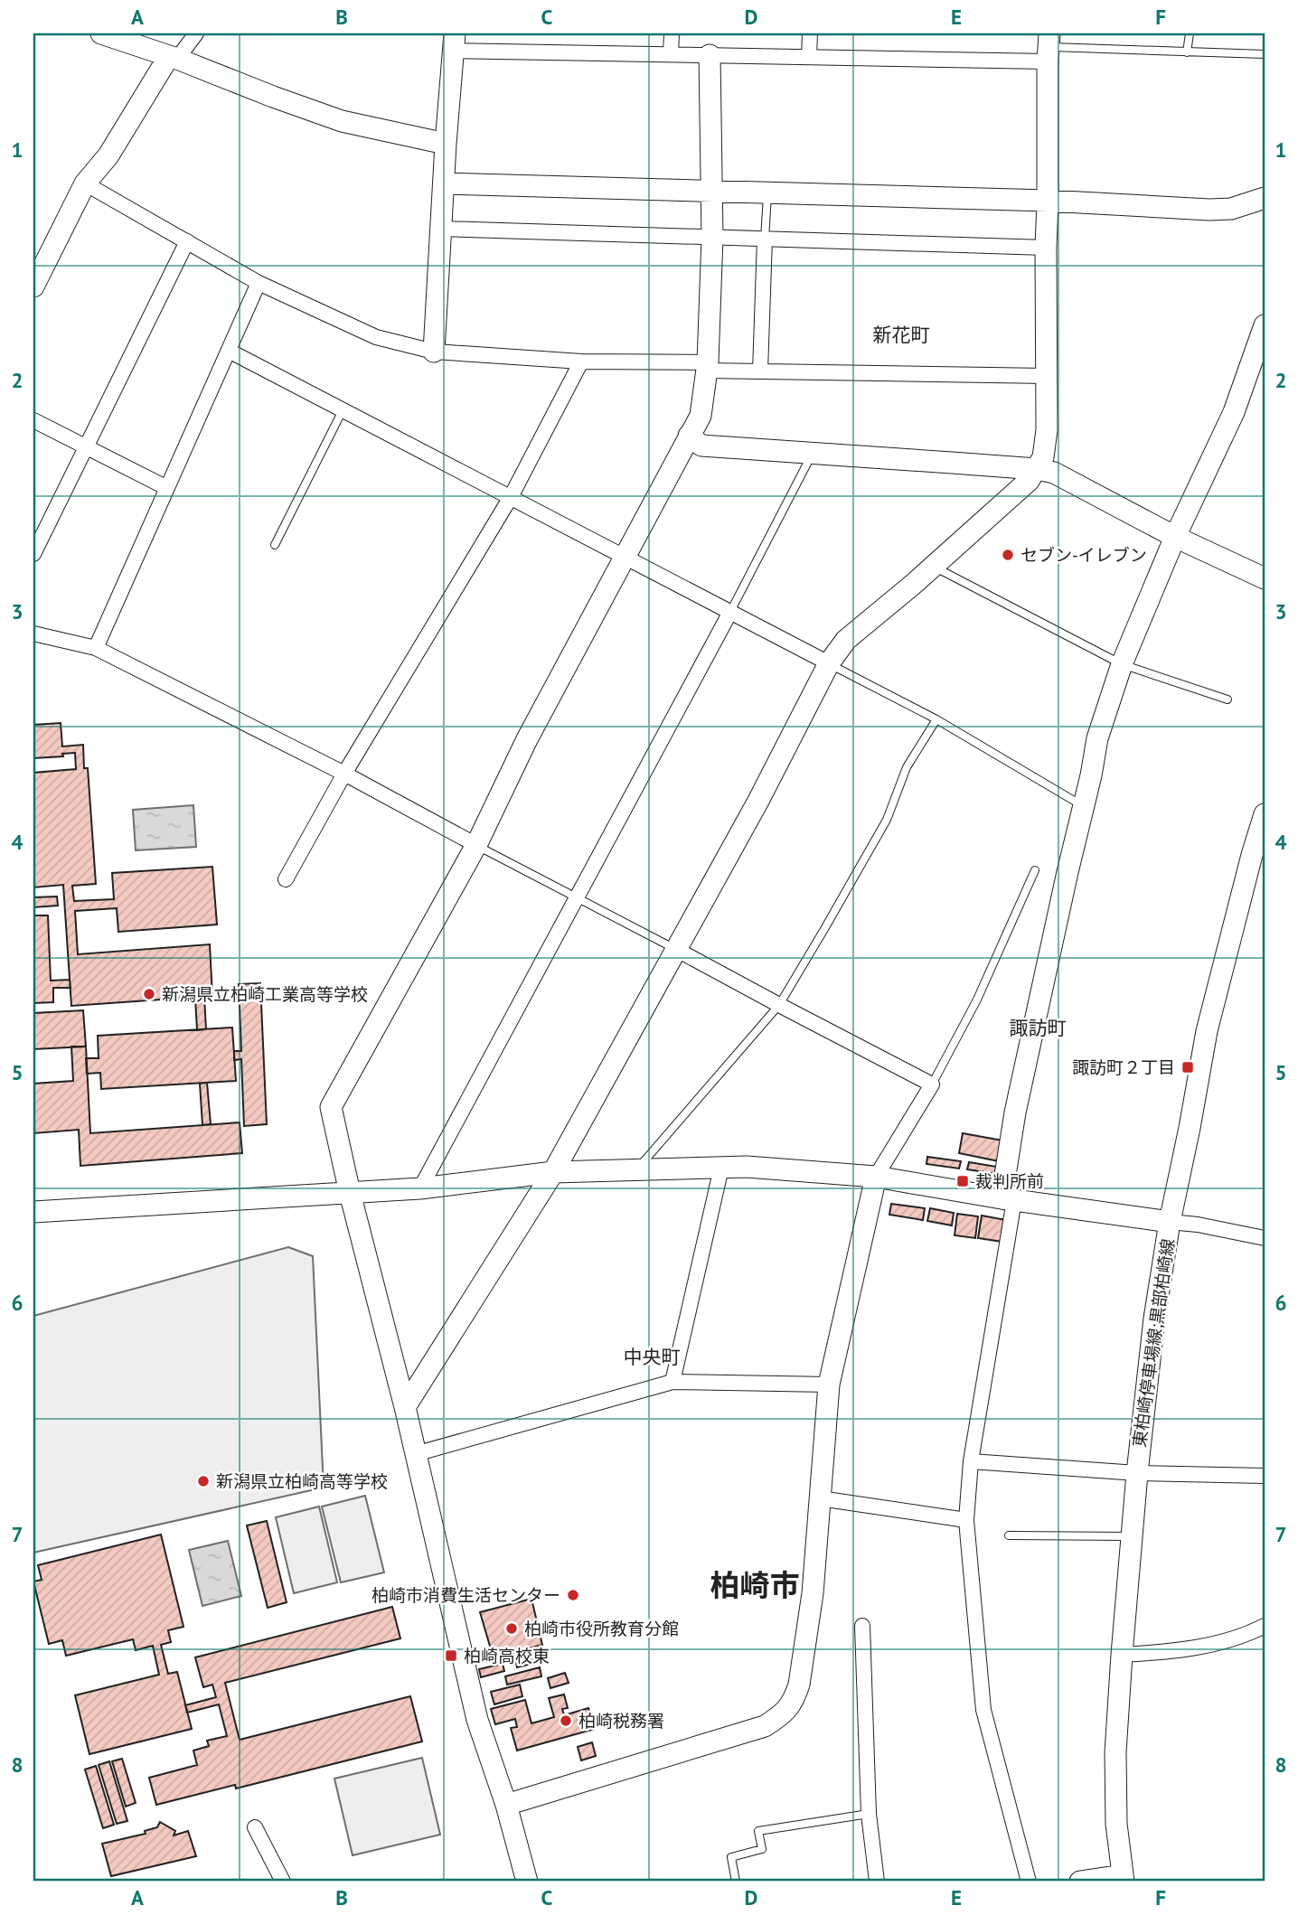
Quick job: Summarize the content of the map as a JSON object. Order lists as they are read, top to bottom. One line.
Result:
{"streets":{"street":["東柏崎停車場線;黒部柏崎線"]},"districts":["新花町","諏訪町","中央町","柏崎市"],"places":{"other":["セブン-イレブン","新潟県立柏崎工業高等学校","新潟県立柏崎高等学校","柏崎市消費生活センター","柏崎市役所教育分館","柏崎税務署"],"transit":["諏訪町２丁目","裁判所前","柏崎高校東"]},"grid":{"columns":["A","B","C","D","E","F"],"rows":["1","2","3","4","5","6","7","8"]}}
